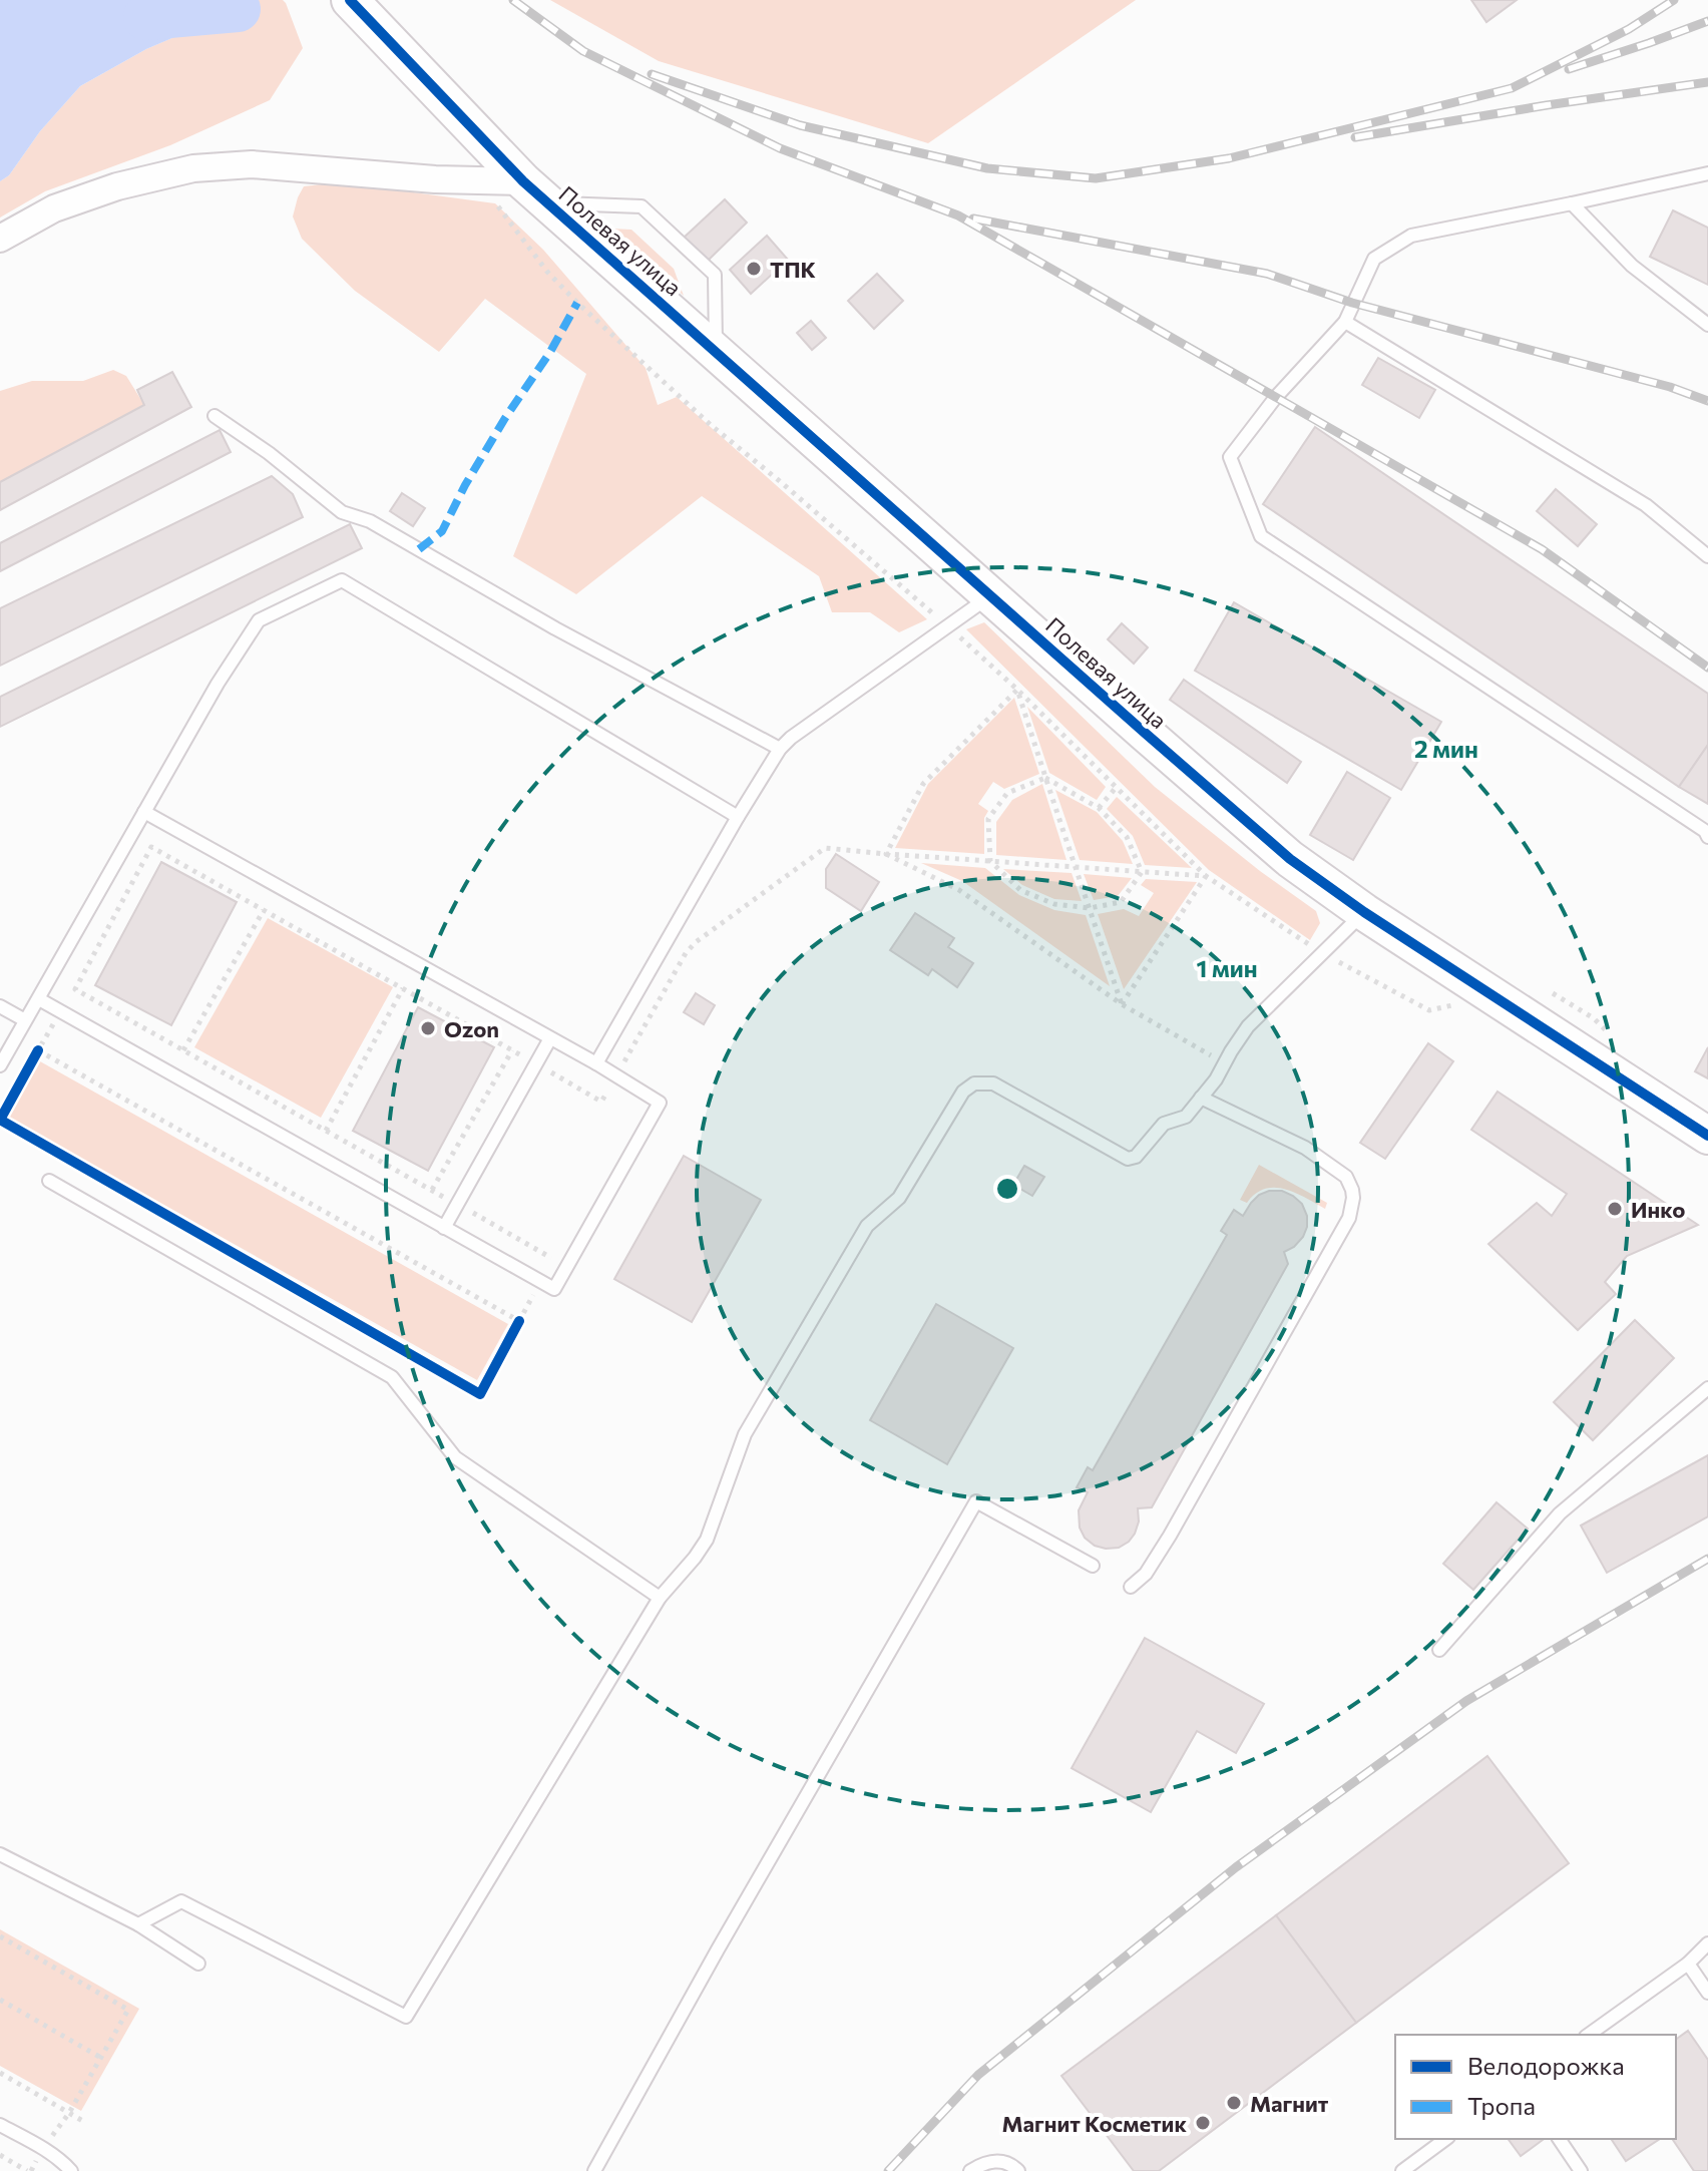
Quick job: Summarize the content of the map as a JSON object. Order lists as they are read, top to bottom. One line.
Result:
{"streets":{"street":["Полевая улица"]},"places":["ТПК","Ozon","Инко","Магнит","Магнит Косметик"],"legend":["Велодорожка","Тропа"],"rings":["2 мин","1 мин"]}
